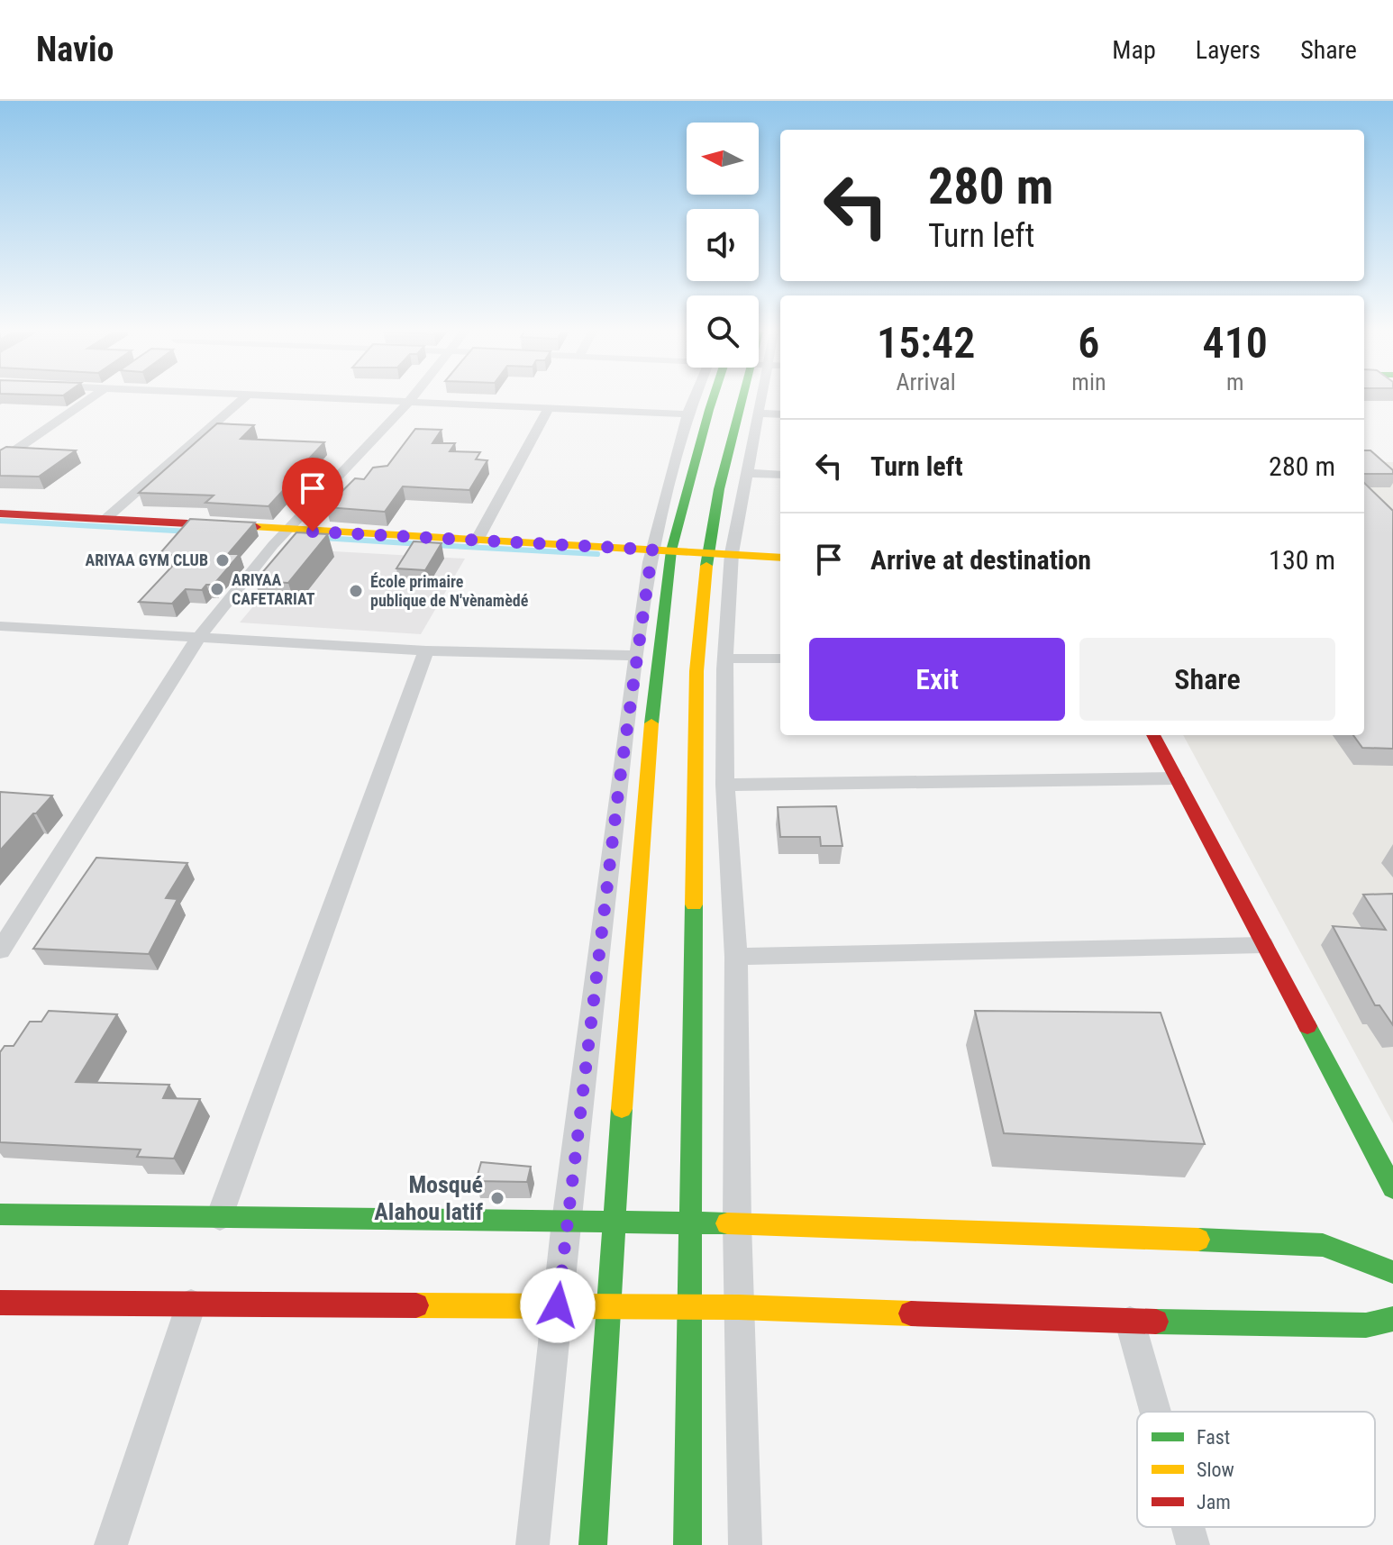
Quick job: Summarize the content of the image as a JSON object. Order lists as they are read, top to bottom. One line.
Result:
{"places":["ARIYAA GYM CLUB","ARIYAA CAFETARIAT","École primaire publique de N'vènamèdé","Mosqué Alahou latif"],"legend":["Fast","Slow","Jam"],"north":"left","page":{"header":"Navio","nav":["Map","Layers","Share"],"turn":["280 m","Turn left"],"eta":["15:42","Arrival","6","min","410","m"],"list":[{"name":"Turn left","value":"280 m"},{"name":"Arrive at destination","value":"130 m"}],"buttons":["Exit","Share"]}}
